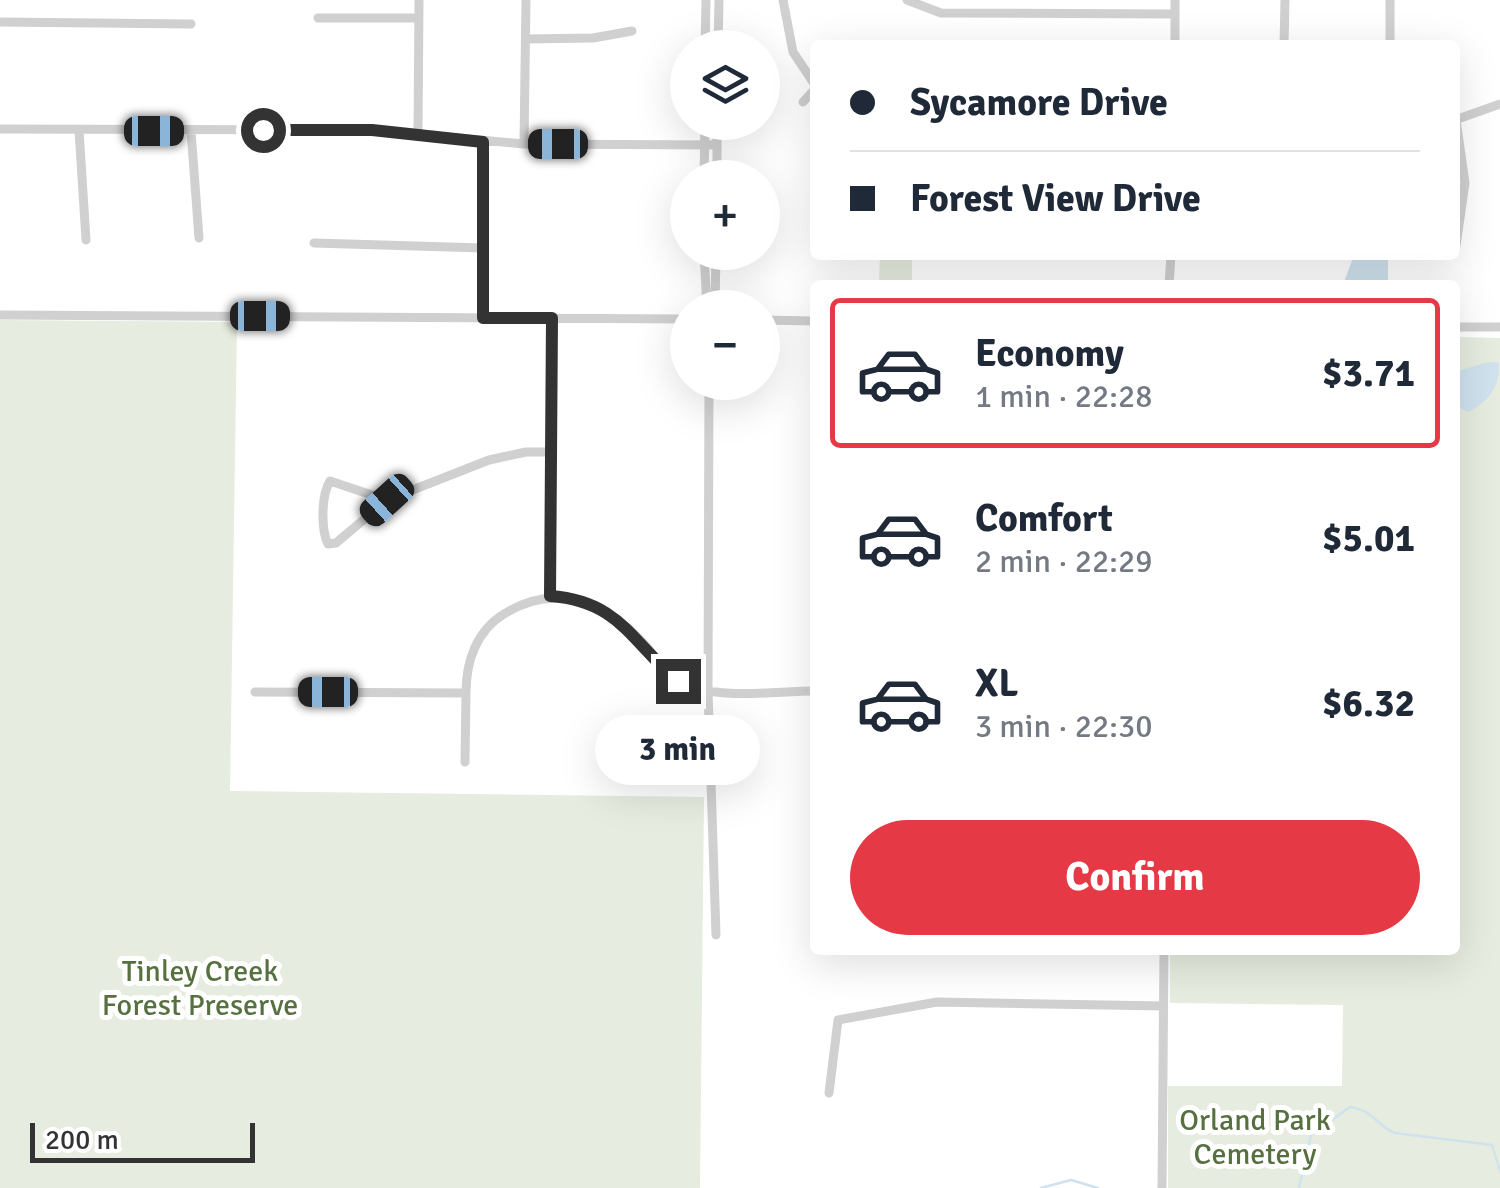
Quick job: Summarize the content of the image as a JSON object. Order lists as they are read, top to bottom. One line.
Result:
{"parks":["Tinley Creek Forest Preserve","Orland Park Cemetery"],"scale_bar":"200 m","page":{"map_buttons":["+","−"],"banner":["Sycamore Drive","Forest View Drive"],"list":[{"name":"Economy","note":"1 min · 22:28","value":"$3.71"},{"name":"Comfort","note":"2 min · 22:29","value":"$5.01"},{"name":"XL","note":"3 min · 22:30","value":"$6.32"}],"bubble":"3 min","buttons":"Confirm","scale":"200 m"}}
